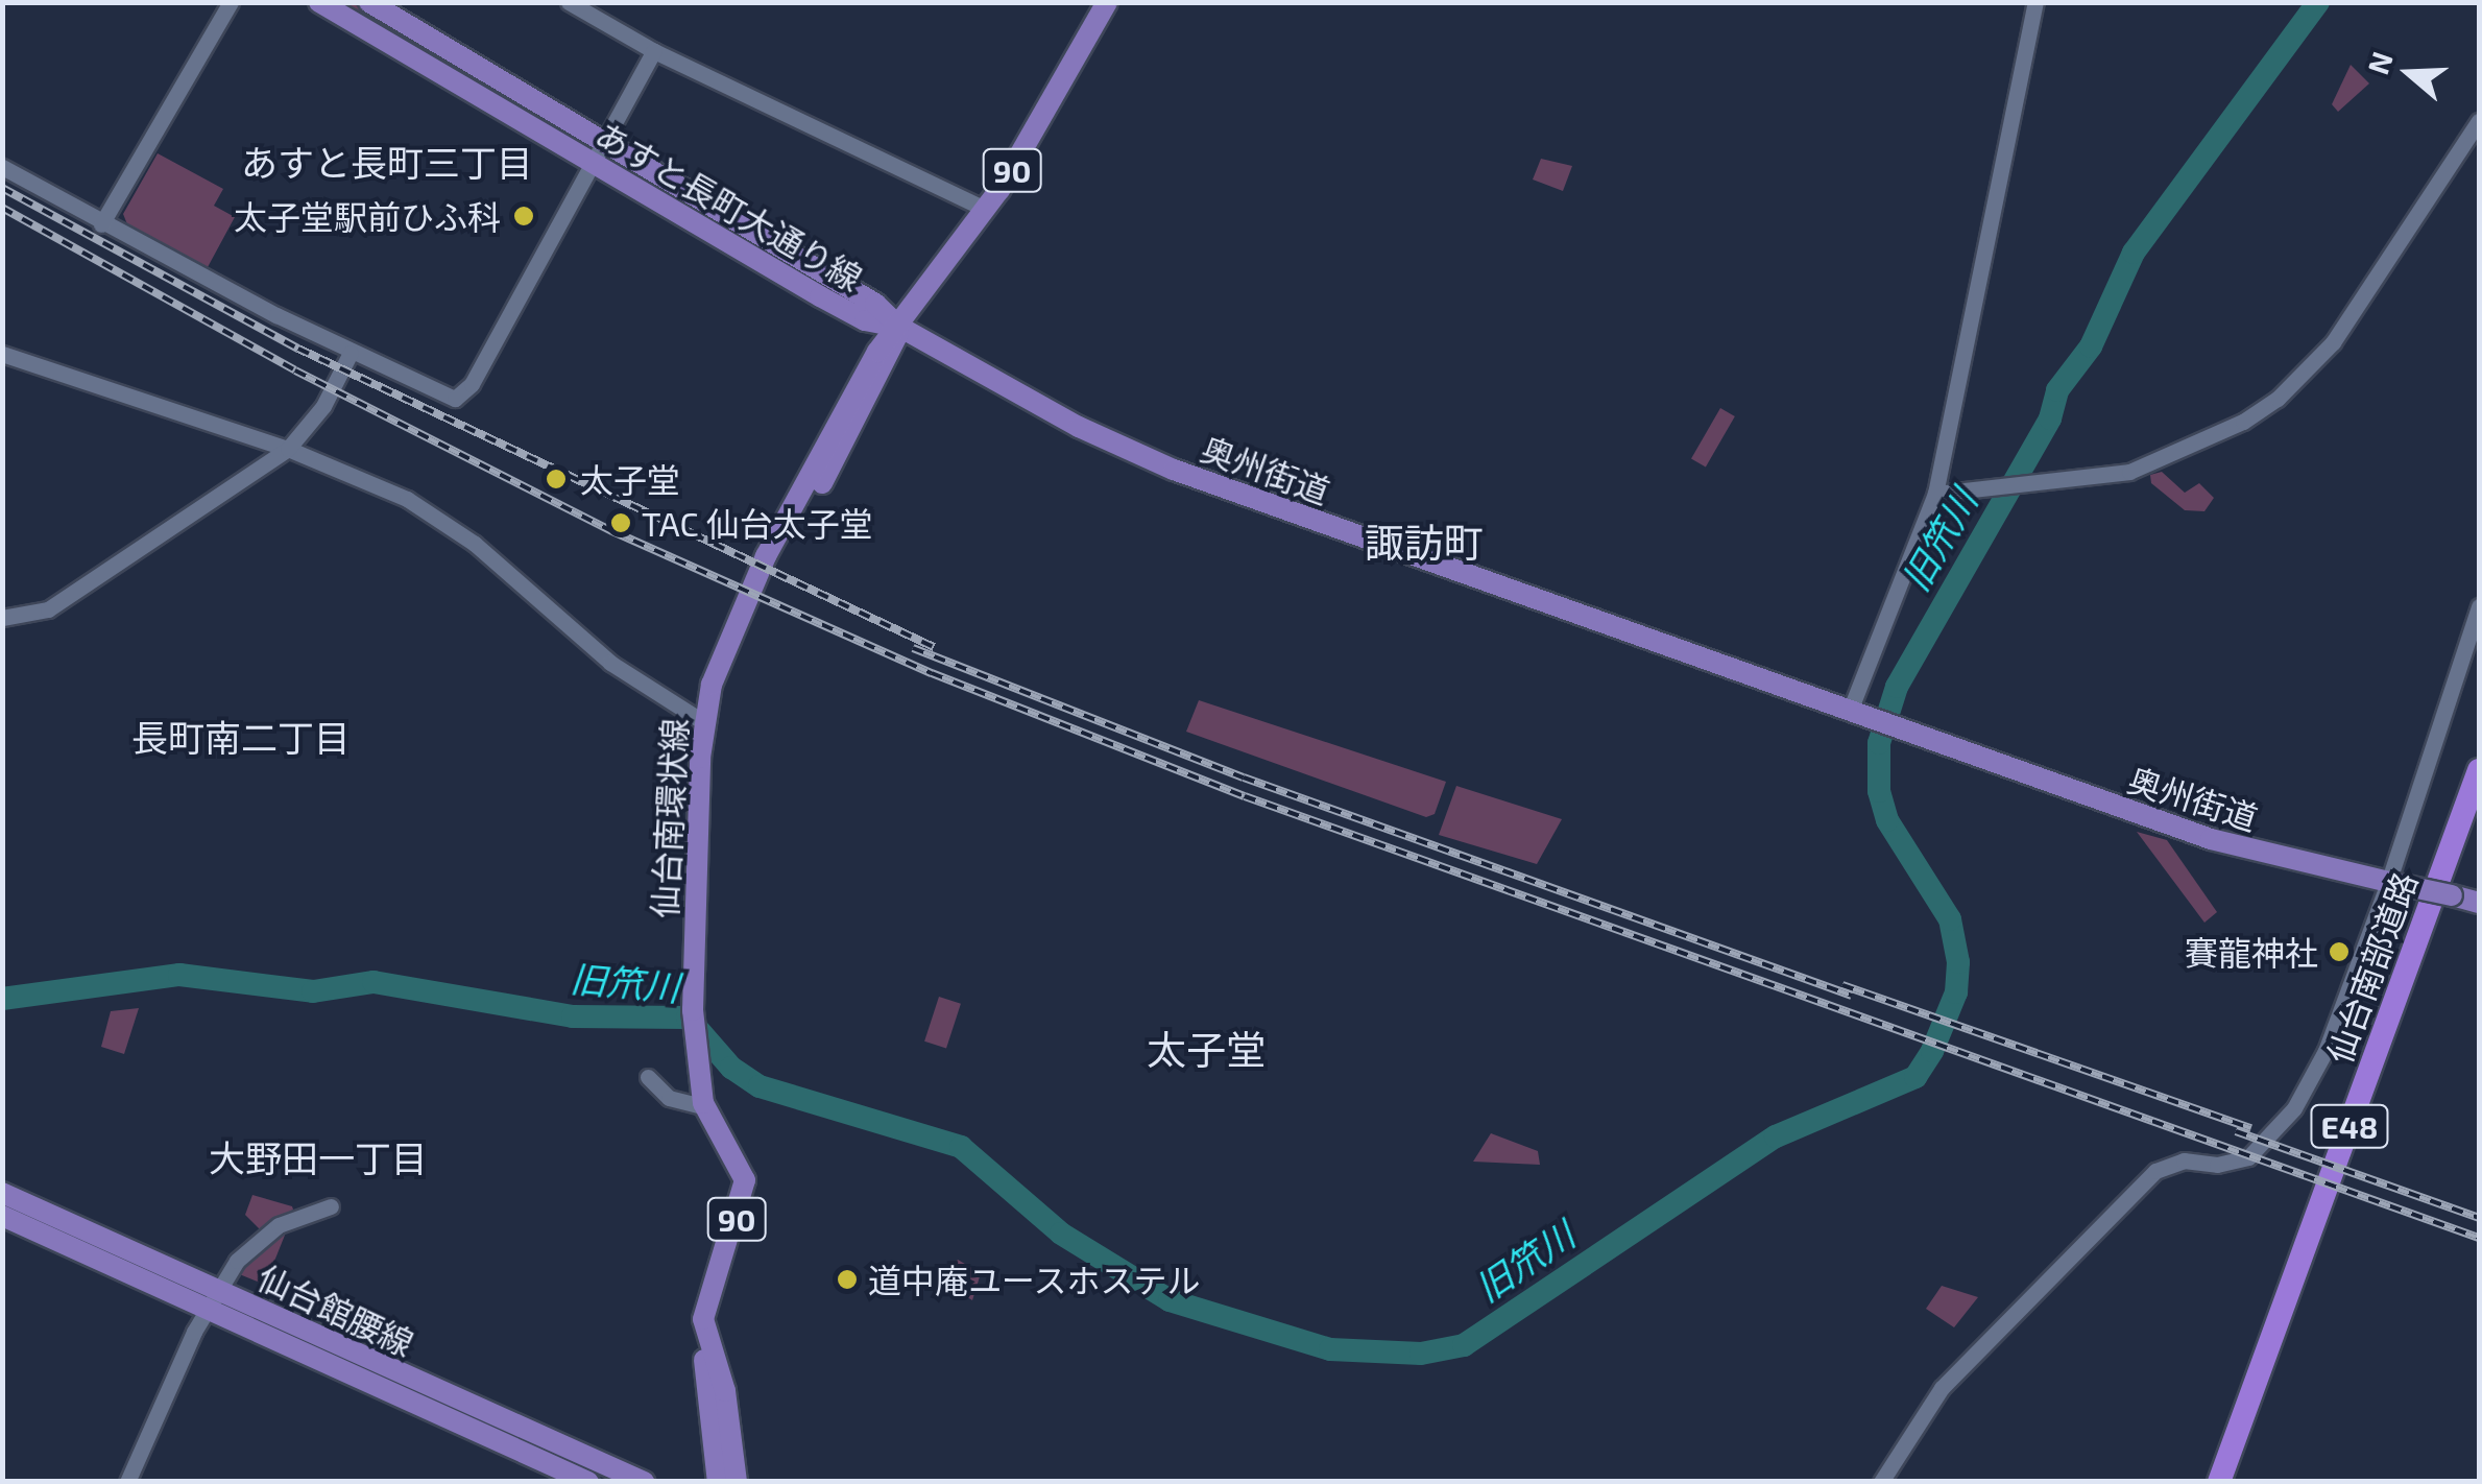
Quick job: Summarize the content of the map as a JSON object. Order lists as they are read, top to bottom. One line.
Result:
{"streets":{"highway":["仙台南部道路","E48"],"main road":["90","あすと長町大通り線","奥州街道","仙台南環状線","仙台館腰線"]},"crossings":[["90","仙台南環状線"],["あすと長町大通り線","奥州街道"],["あすと長町大通り線","仙台南環状線"],["奥州街道","仙台南環状線"]],"districts":["あすと長町三丁目","諏訪町","長町南二丁目","太子堂","大野田一丁目"],"water":["旧笊川"],"places":["太子堂駅前ひふ科","太子堂","TAC 仙台太子堂","賽龍神社","道中庵ユースホステル"],"north":"left"}
